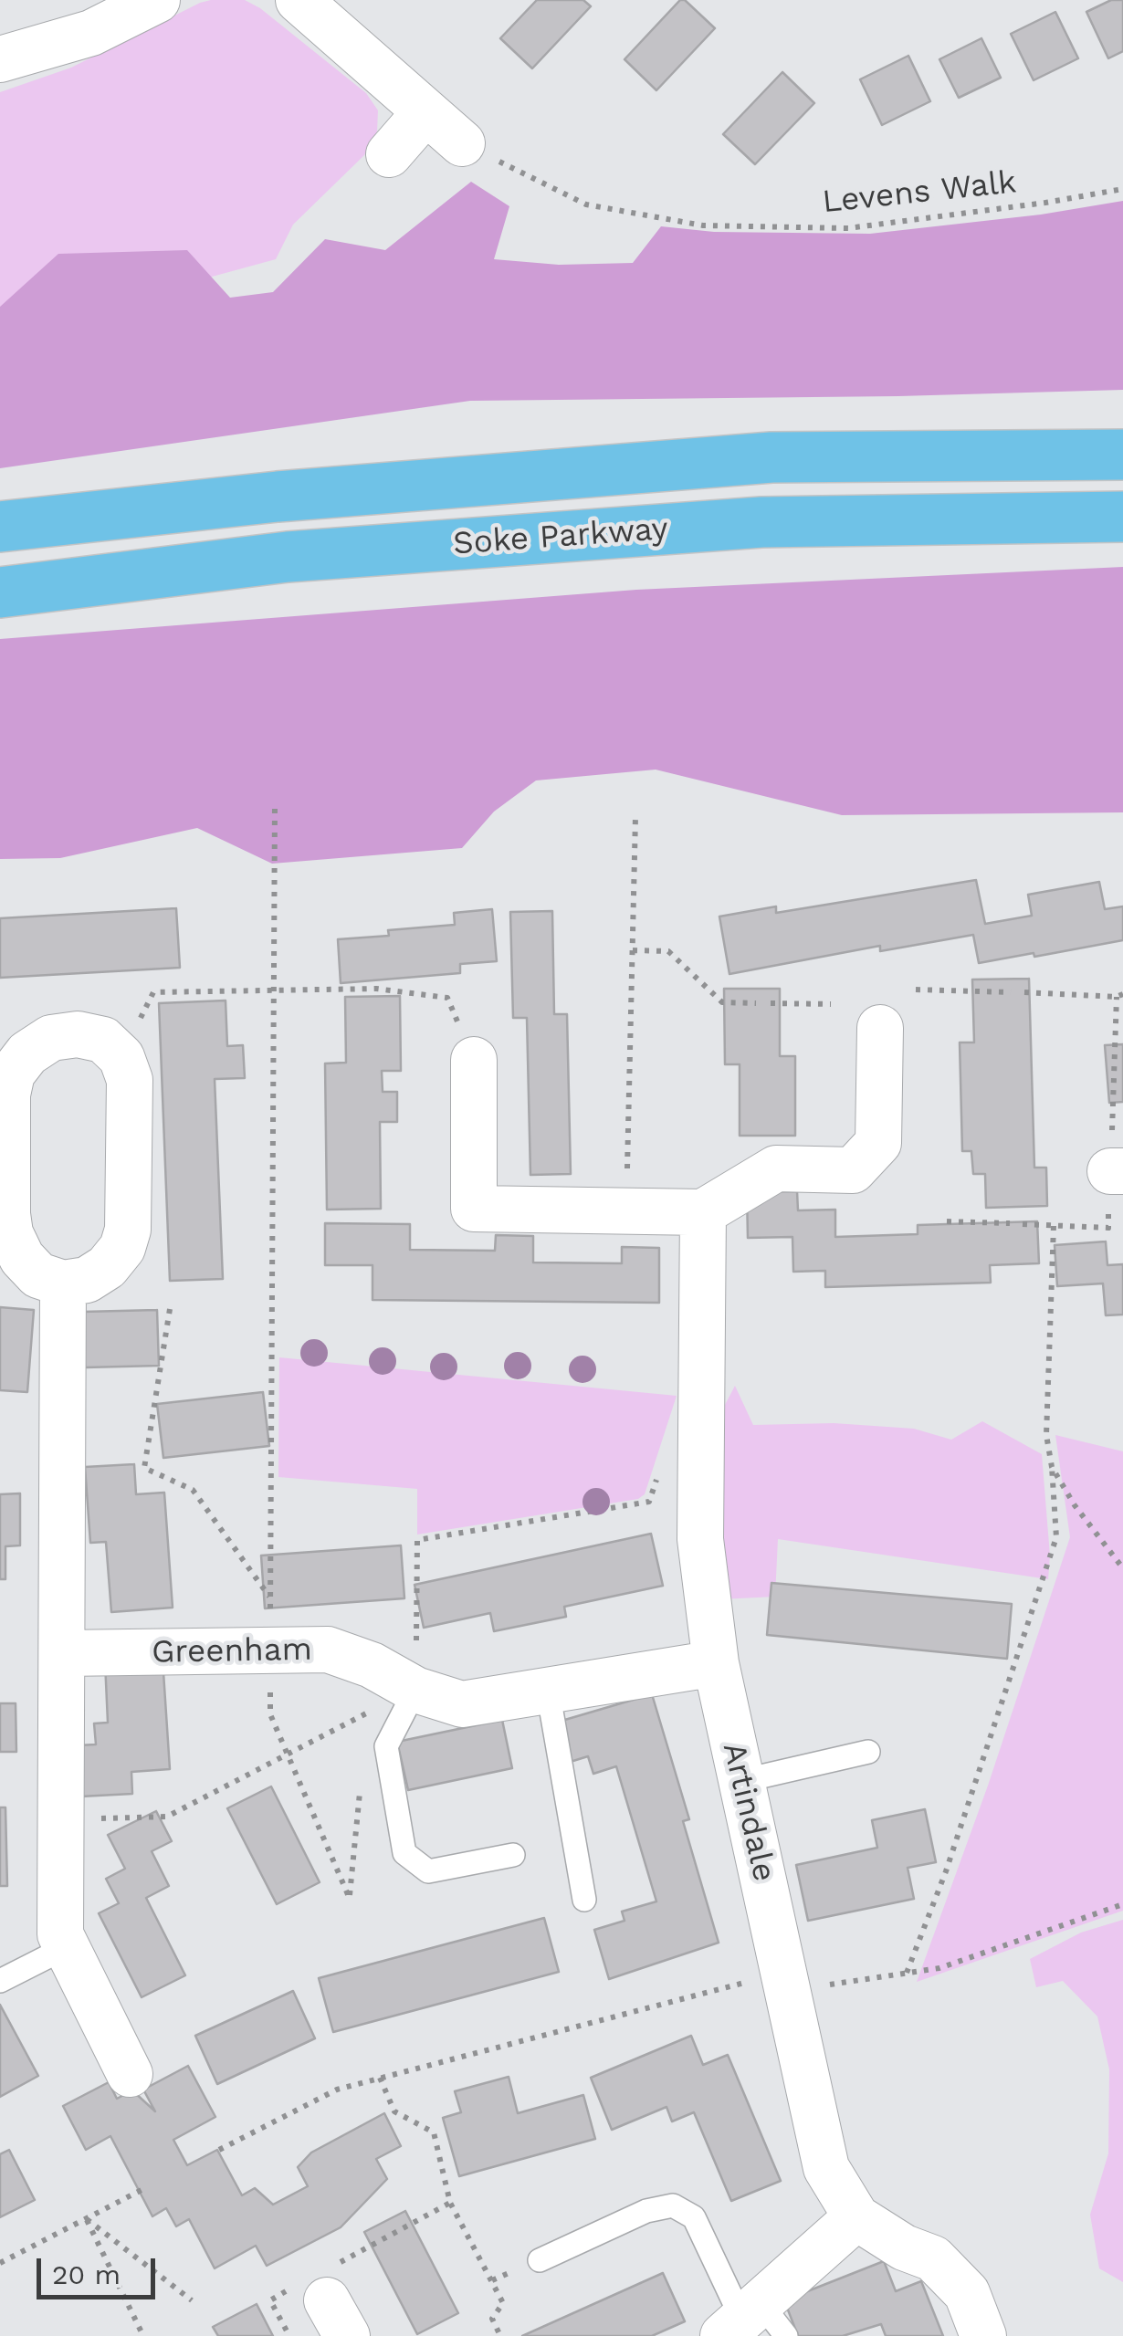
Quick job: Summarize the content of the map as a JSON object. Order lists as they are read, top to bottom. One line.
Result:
{"streets":{"highway":["Soke Parkway"],"street":["Greenham","Artindale"],"path":["Levens Walk"]},"crossings":[["Greenham","Artindale"]],"scale_bar":"20 m"}
